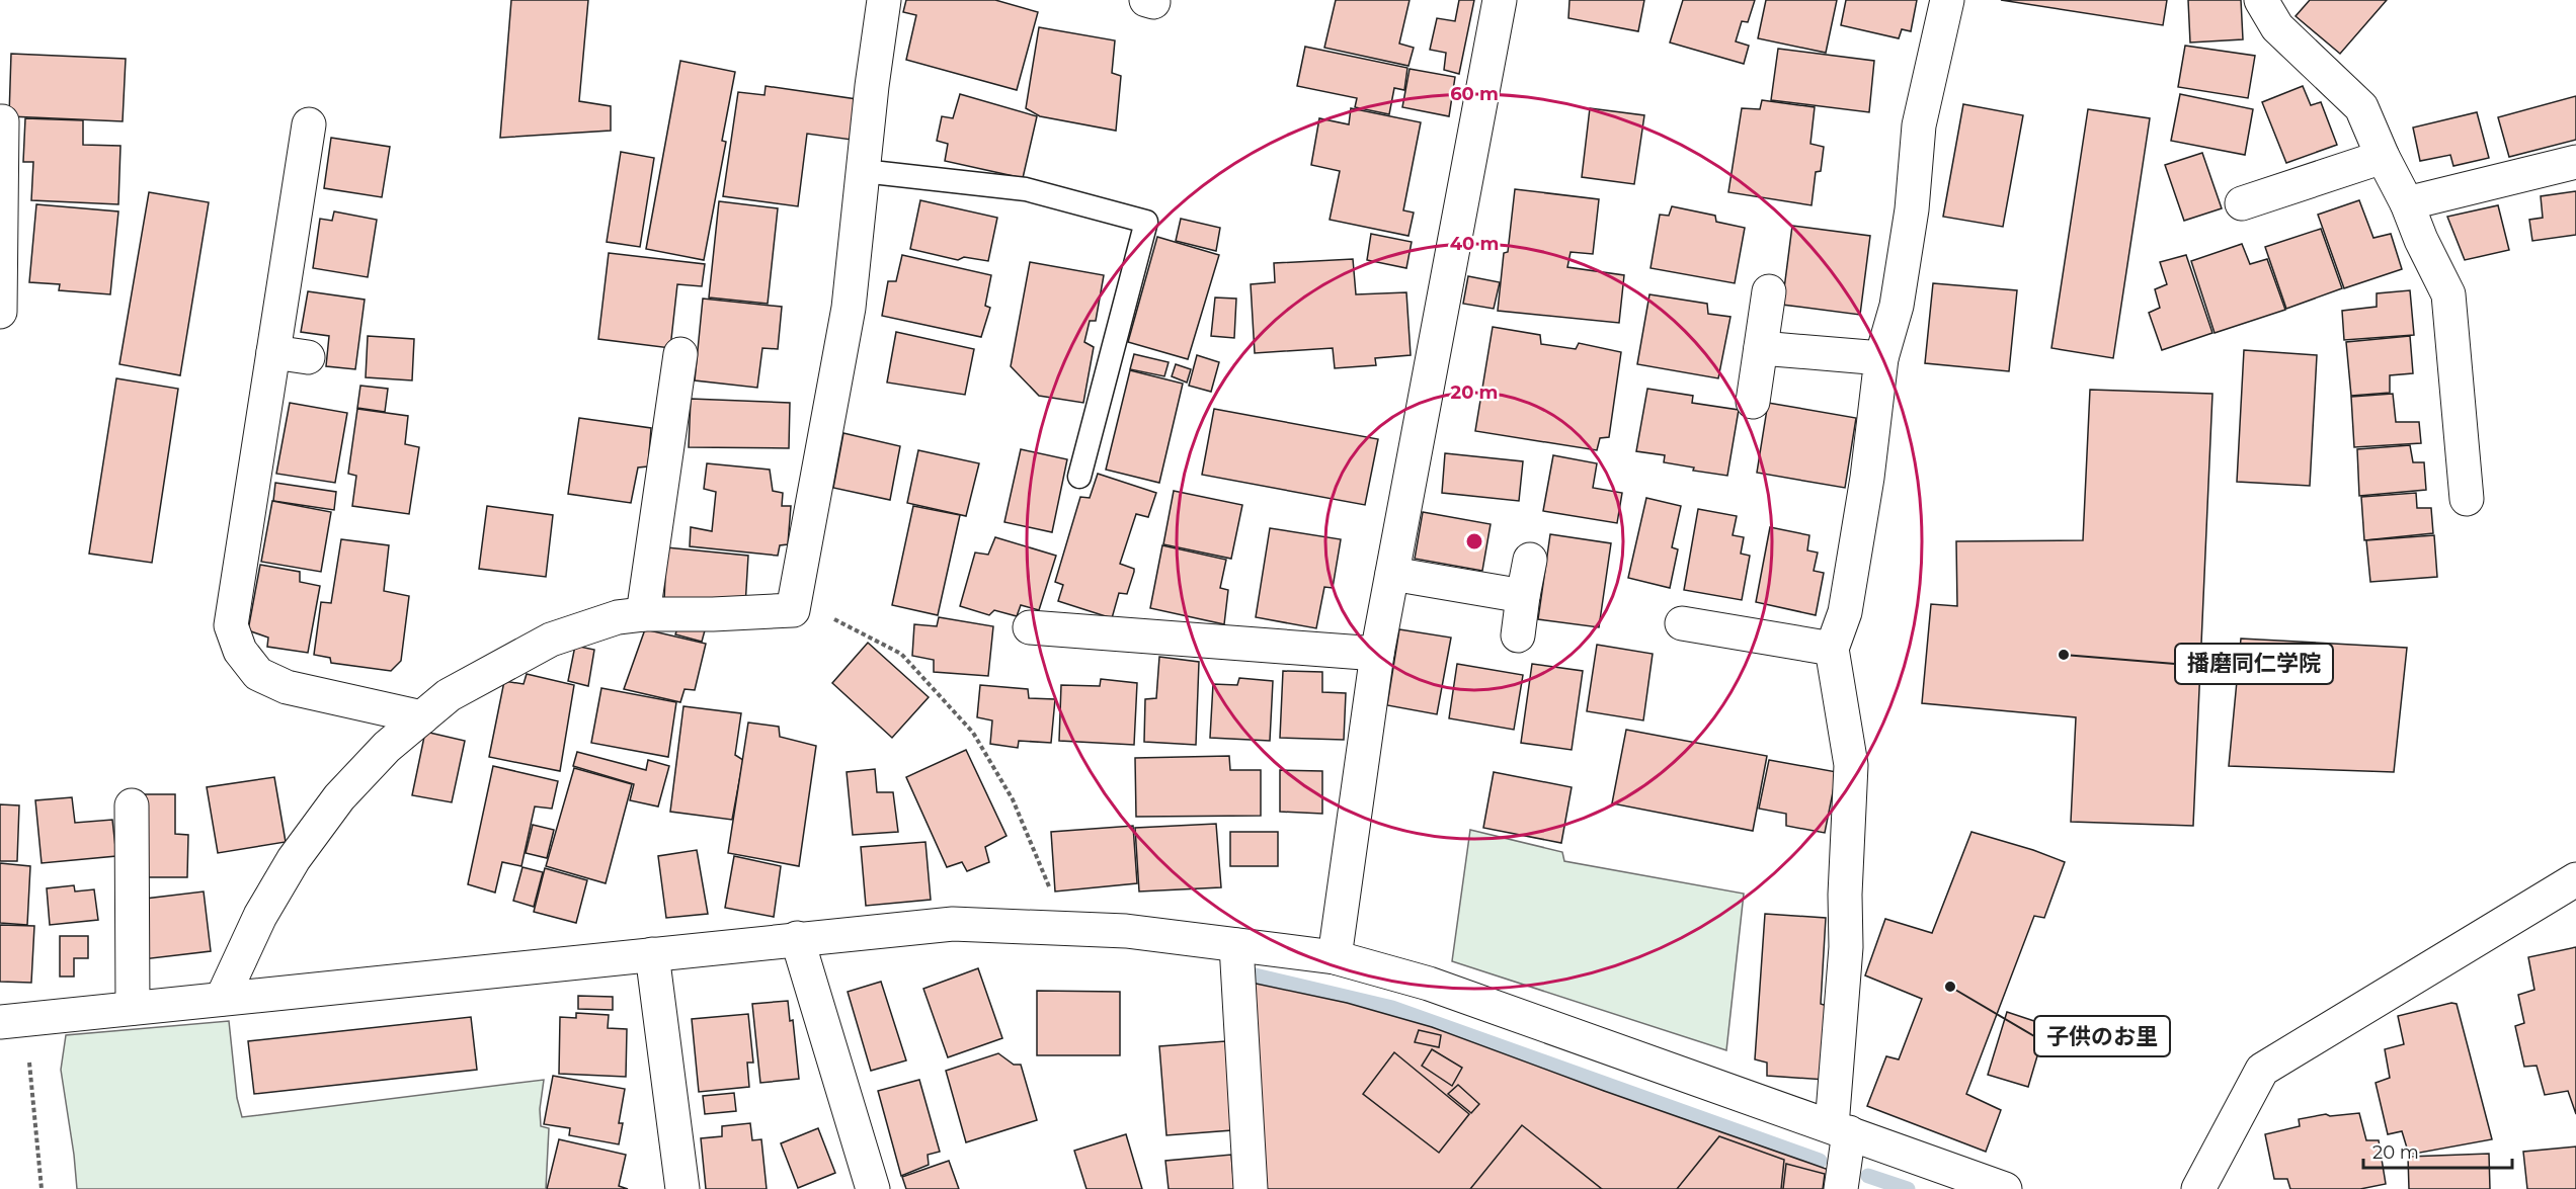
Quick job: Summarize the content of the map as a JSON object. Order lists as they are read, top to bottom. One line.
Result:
{"places":["播磨同仁学院","子供のお里"],"scale_bar":"20 m","rings":["60 m","40 m","20 m"]}
